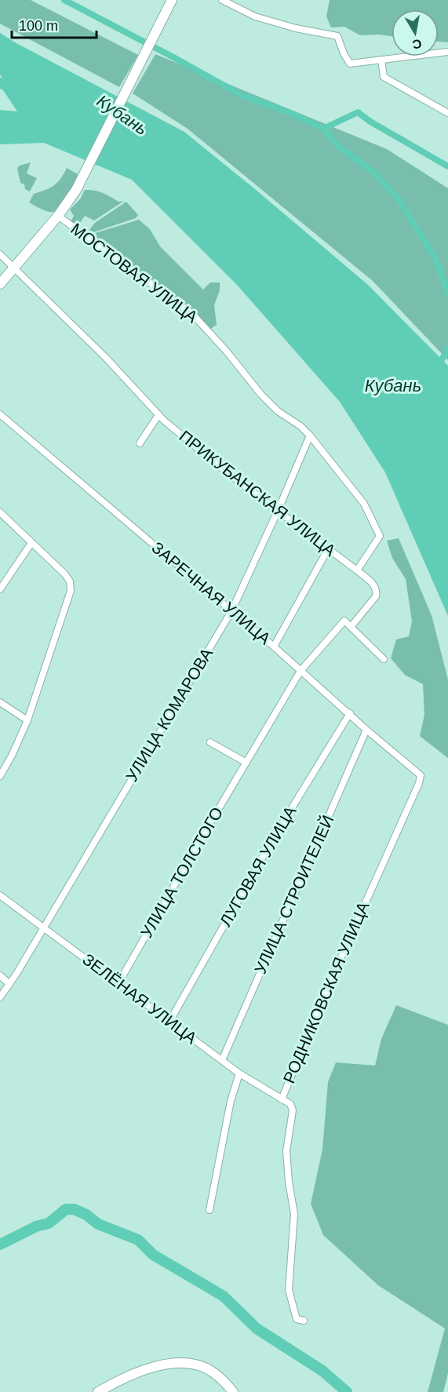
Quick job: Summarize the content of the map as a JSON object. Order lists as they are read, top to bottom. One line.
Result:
{"streets":{"street":["МОСТОВАЯ УЛИЦА","ПРИКУБАНСКАЯ УЛИЦА","ЗАРЕЧНАЯ УЛИЦА","УЛИЦА КОМАРОВА","ЛУГОВАЯ УЛИЦА","УЛИЦА ТОЛСТОГО","УЛИЦА СТРОИТЕЛЕЙ","РОДНИКОВСКАЯ УЛИЦА","ЗЕЛЁНАЯ УЛИЦА"]},"crossings":[["МОСТОВАЯ УЛИЦА","ПРИКУБАНСКАЯ УЛИЦА"],["МОСТОВАЯ УЛИЦА","УЛИЦА КОМАРОВА"],["ПРИКУБАНСКАЯ УЛИЦА","УЛИЦА КОМАРОВА"],["ПРИКУБАНСКАЯ УЛИЦА","УЛИЦА ТОЛСТОГО"],["ЗАРЕЧНАЯ УЛИЦА","УЛИЦА КОМАРОВА"],["ЗАРЕЧНАЯ УЛИЦА","ЛУГОВАЯ УЛИЦА"],["ЗАРЕЧНАЯ УЛИЦА","УЛИЦА ТОЛСТОГО"],["ЗАРЕЧНАЯ УЛИЦА","УЛИЦА СТРОИТЕЛЕЙ"],["ЗАРЕЧНАЯ УЛИЦА","РОДНИКОВСКАЯ УЛИЦА"],["УЛИЦА КОМАРОВА","ЗЕЛЁНАЯ УЛИЦА"],["ЛУГОВАЯ УЛИЦА","ЗЕЛЁНАЯ УЛИЦА"],["УЛИЦА ТОЛСТОГО","ЗЕЛЁНАЯ УЛИЦА"],["УЛИЦА СТРОИТЕЛЕЙ","ЗЕЛЁНАЯ УЛИЦА"],["РОДНИКОВСКАЯ УЛИЦА","ЗЕЛЁНАЯ УЛИЦА"]],"water":["Кубань"],"scale_bar":"100 m","north":"bottom"}
